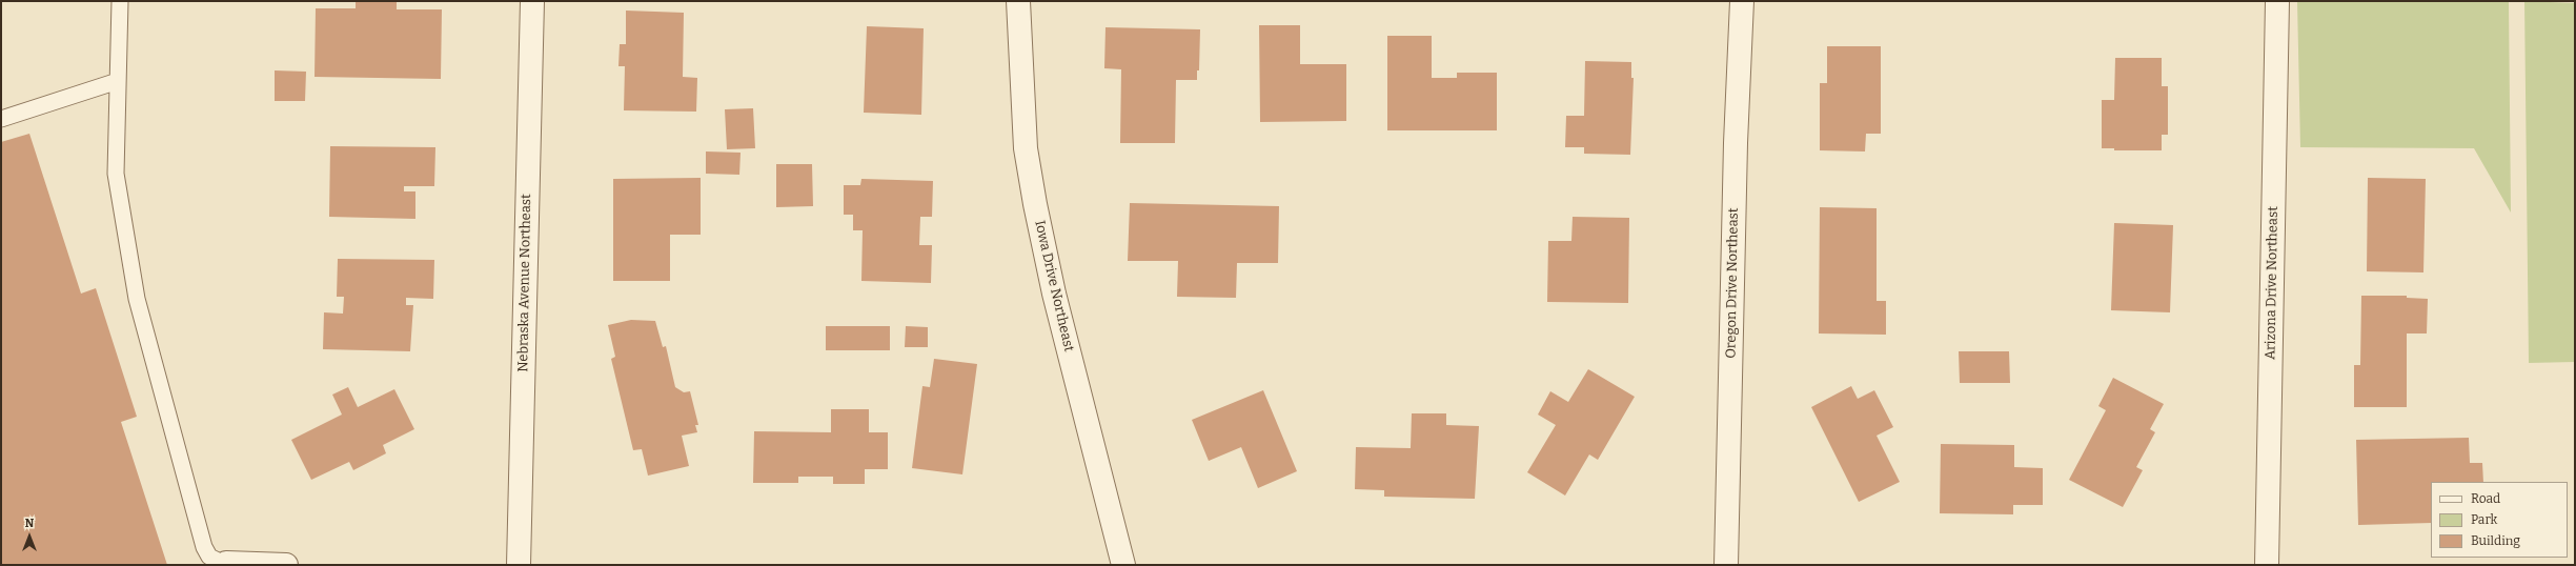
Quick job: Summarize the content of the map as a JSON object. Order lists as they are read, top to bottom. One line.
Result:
{"streets":{"street":["Nebraska Avenue Northeast","Oregon Drive Northeast","Arizona Drive Northeast","Iowa Drive Northeast"]},"legend":["Road","Park","Building"],"north":"top"}
